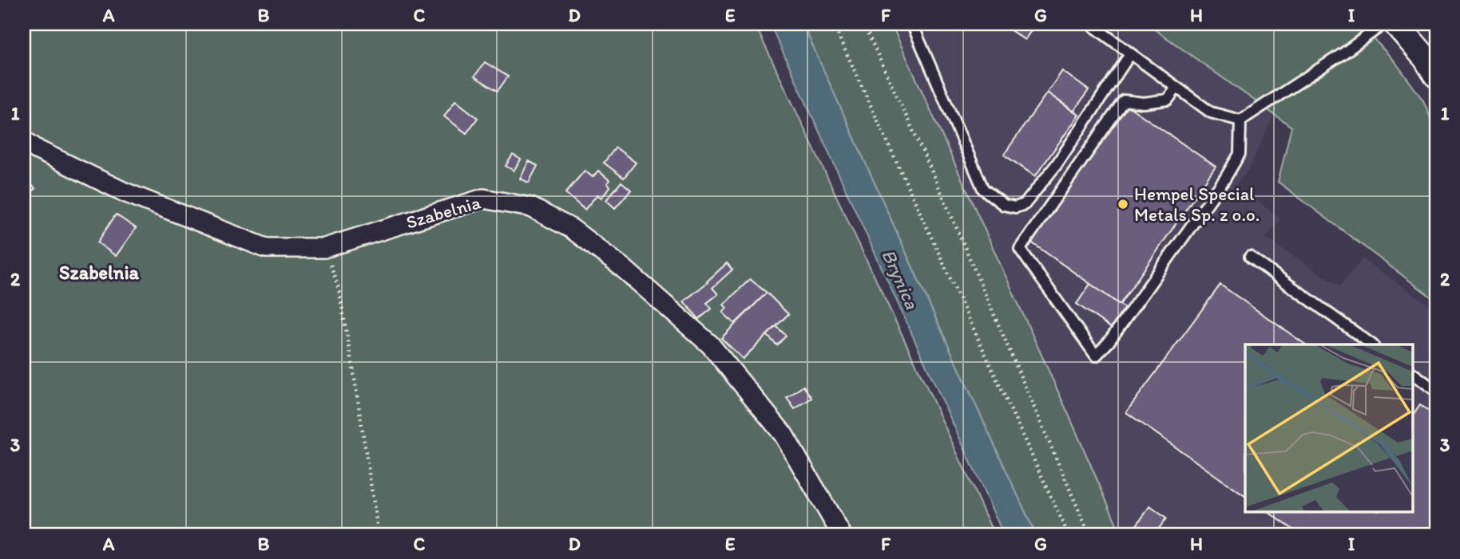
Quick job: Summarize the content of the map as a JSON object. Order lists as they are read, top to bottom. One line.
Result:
{"streets":{"street":["Szabelnia"]},"districts":["Szabelnia"],"water":["Brynica"],"places":["Hempel Special Metals Sp. z o.o."],"grid":{"columns":["A","B","C","D","E","F","G","H","I"],"rows":["1","2","3"]}}
